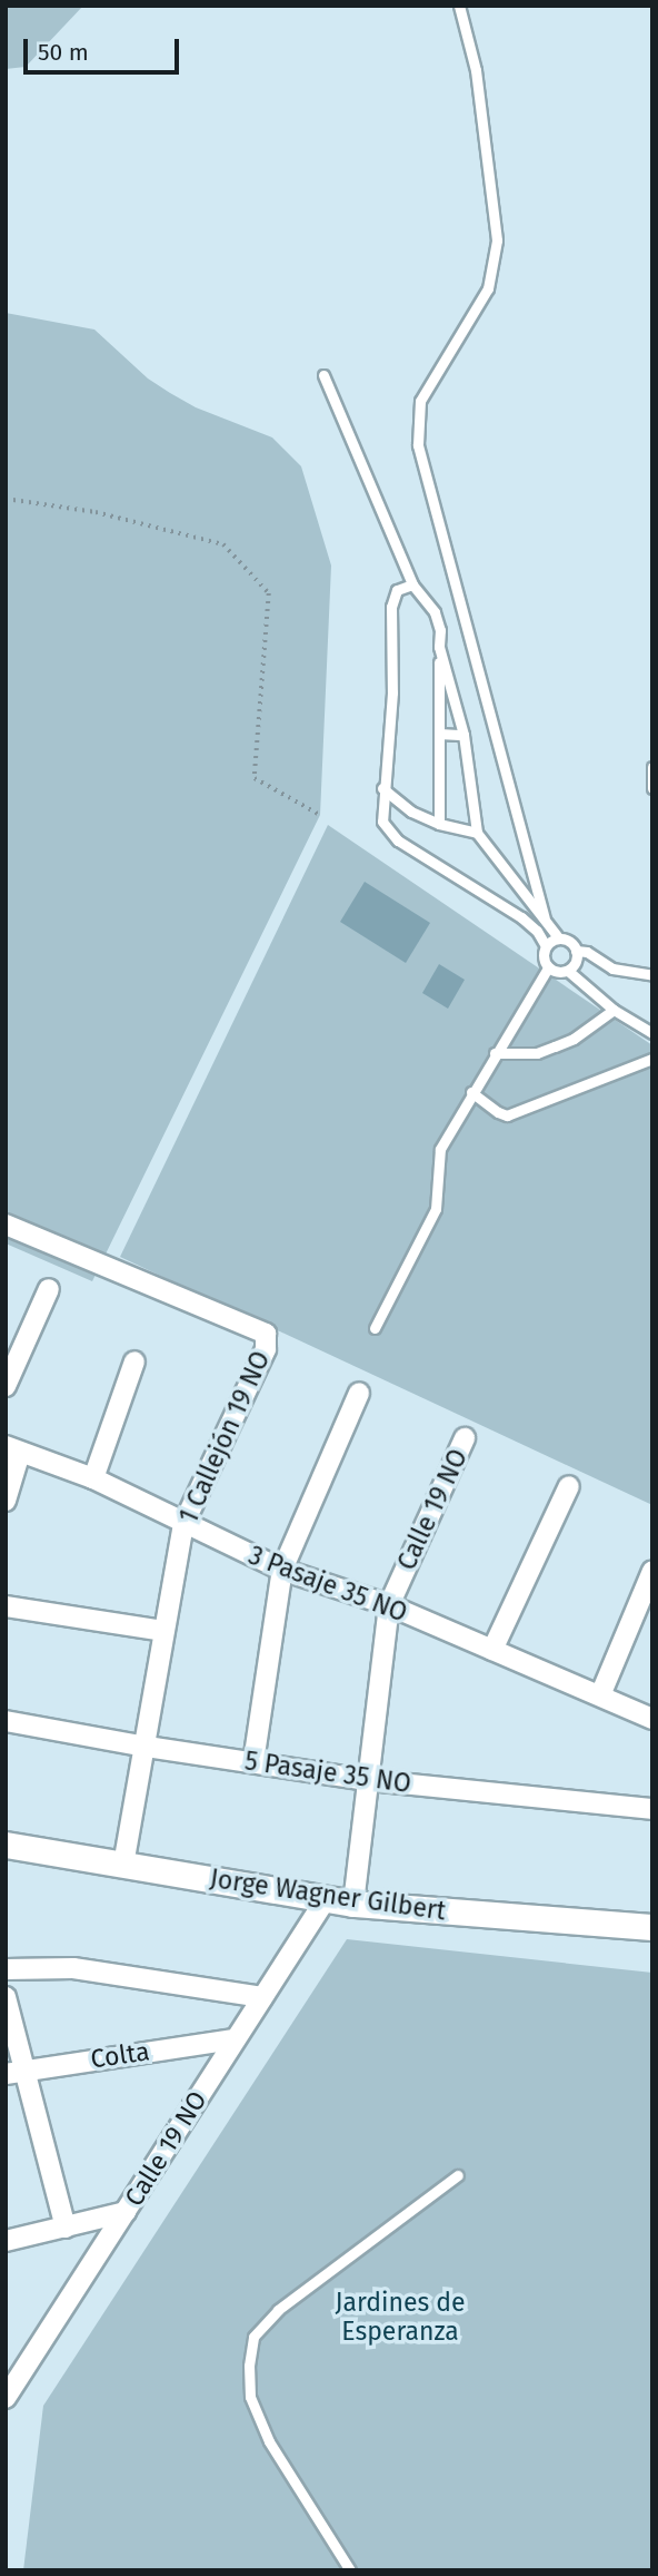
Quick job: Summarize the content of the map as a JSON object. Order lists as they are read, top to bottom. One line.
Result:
{"streets":{"street":["1 Callejón 19 NO","Calle 19 NO","3 Pasaje 35 NO","5 Pasaje 35 NO","Jorge Wagner Gilbert","Colta"]},"crossings":[["1 Callejón 19 NO","3 Pasaje 35 NO"],["1 Callejón 19 NO","5 Pasaje 35 NO"],["1 Callejón 19 NO","Jorge Wagner Gilbert"],["Calle 19 NO","3 Pasaje 35 NO"],["Calle 19 NO","5 Pasaje 35 NO"],["Calle 19 NO","Jorge Wagner Gilbert"],["Calle 19 NO","Colta"]],"parks":["Jardines de Esperanza"],"scale_bar":"50 m"}
